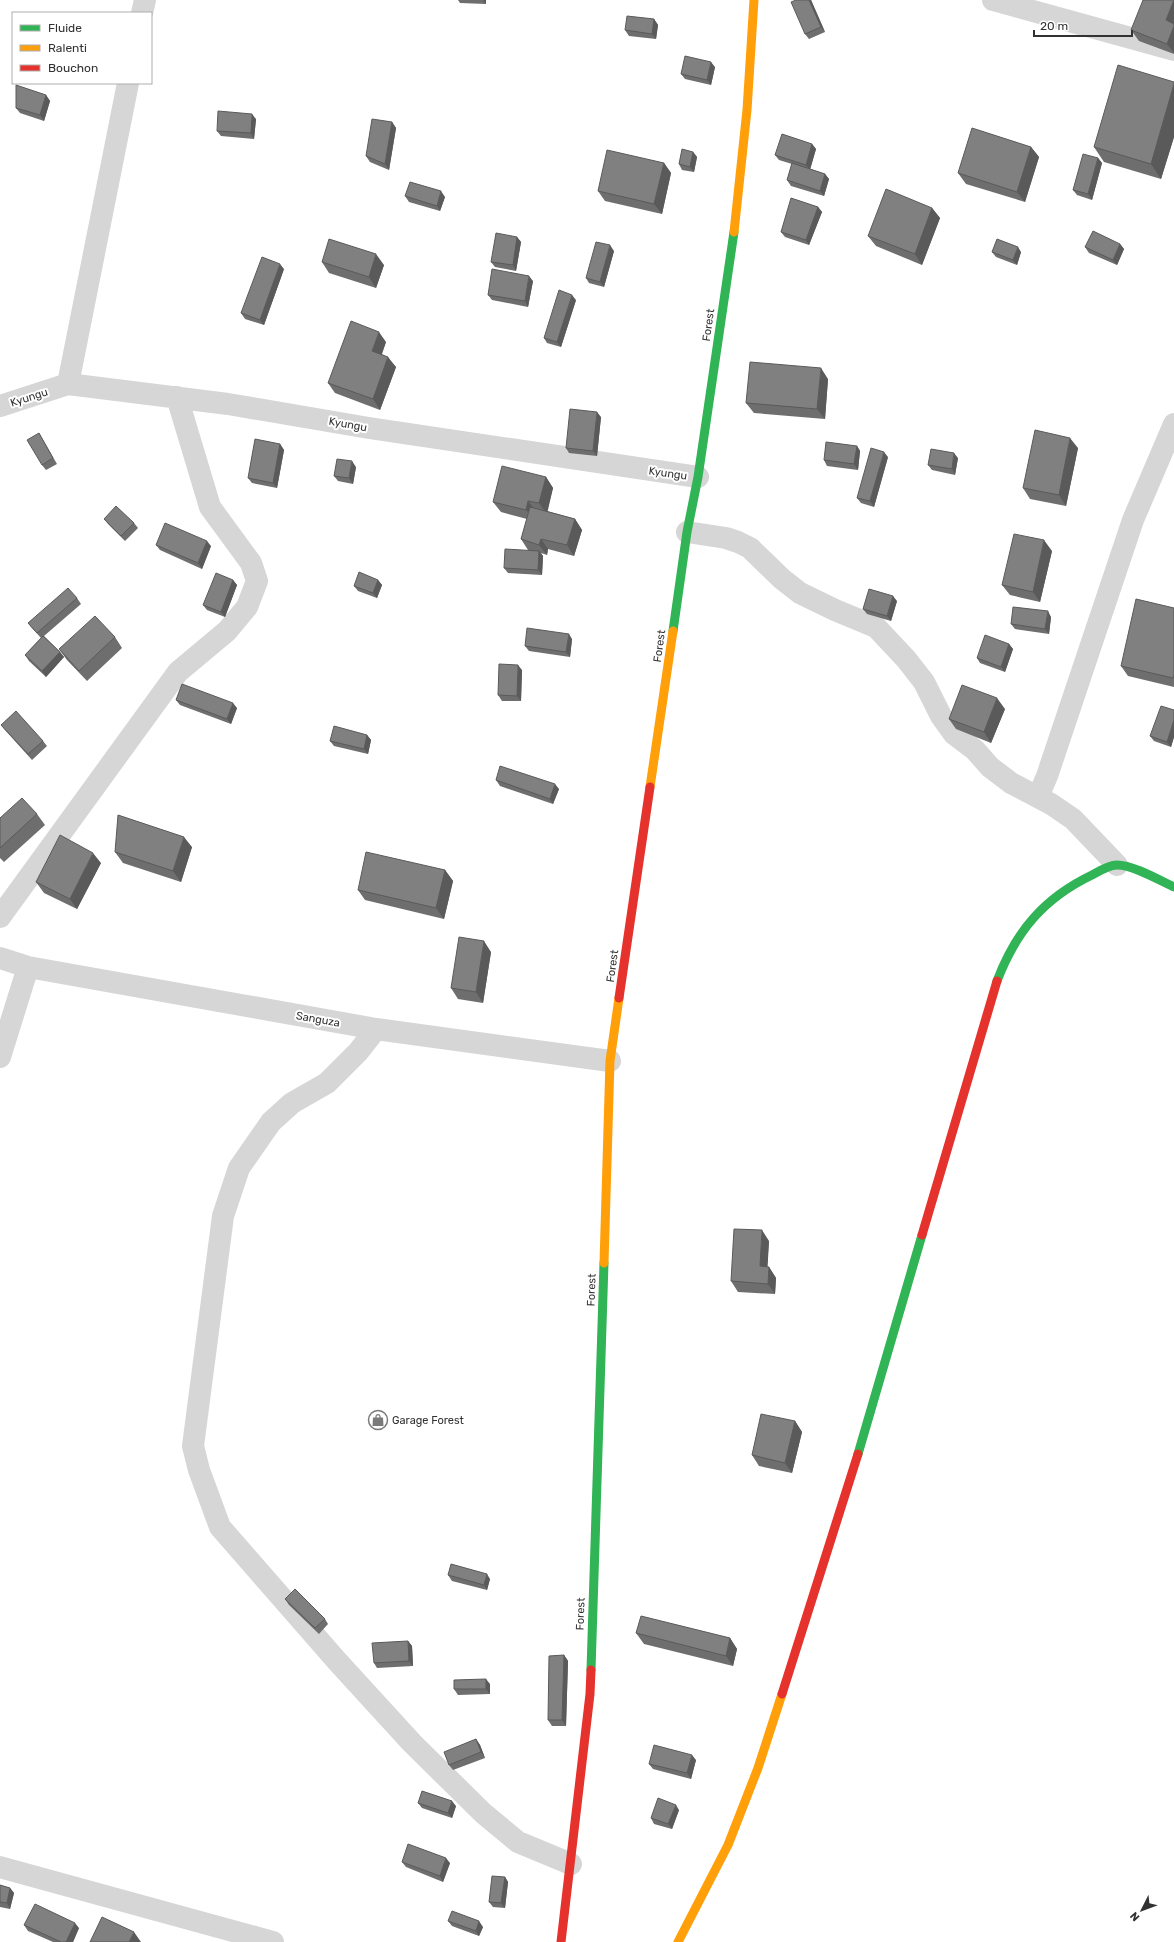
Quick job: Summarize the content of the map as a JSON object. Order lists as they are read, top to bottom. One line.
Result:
{"streets":{"street":["Forest","Kyungu","Sanguza"]},"crossings":[["Forest","Kyungu"],["Forest","Sanguza"]],"places":{"shop":["Garage Forest"]},"legend":["Fluide","Ralenti","Bouchon"],"scale_bar":"20 m","north":"bottom left"}
